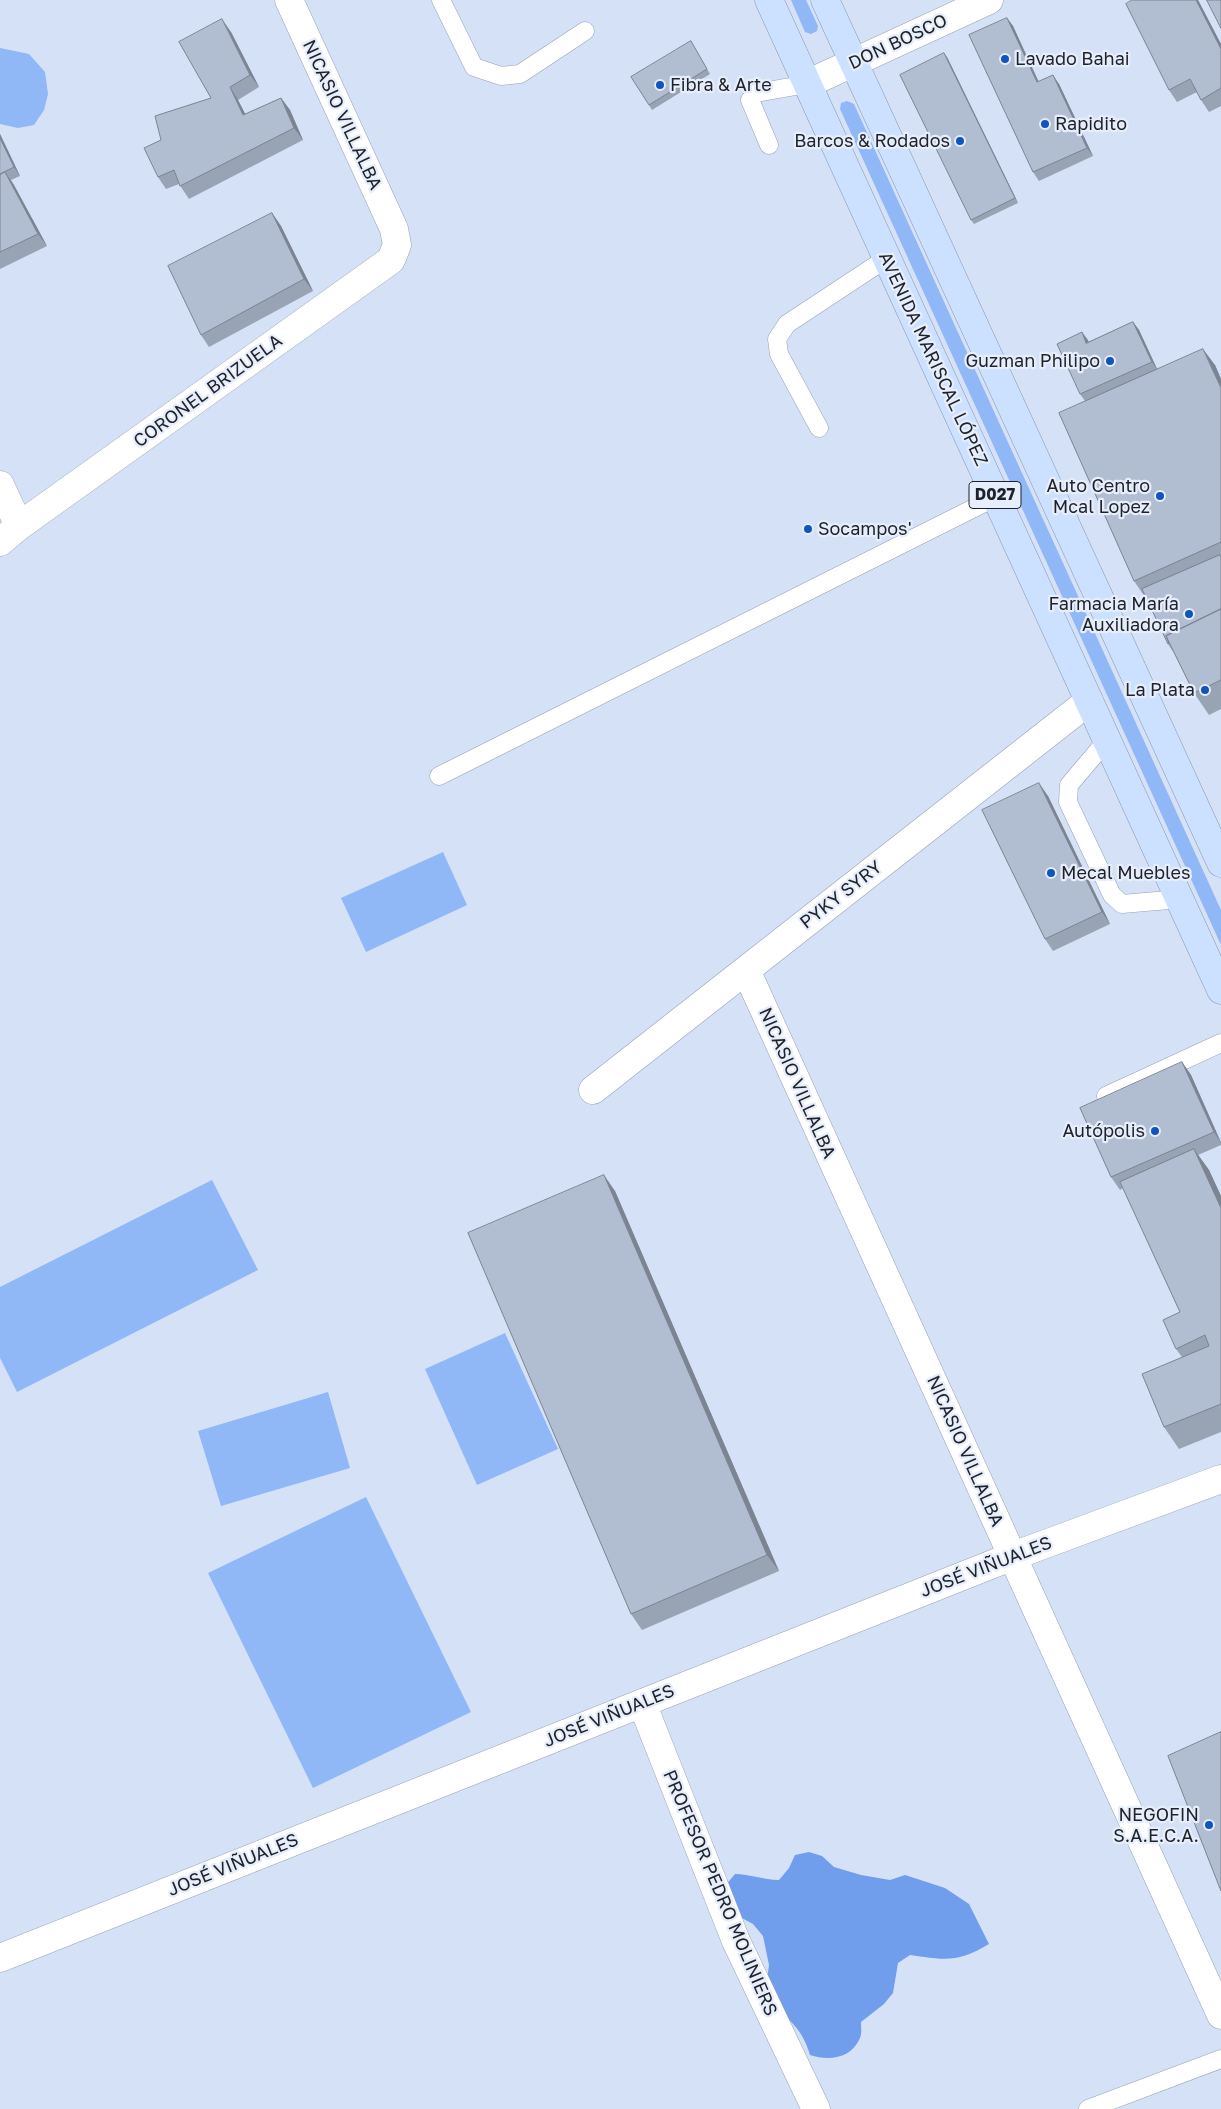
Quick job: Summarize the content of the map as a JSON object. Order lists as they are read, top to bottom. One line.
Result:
{"streets":{"highway":["AVENIDA MARISCAL LÓPEZ","D027"],"street":["DON BOSCO","NICASIO VILLALBA","CORONEL BRIZUELA","PYKY SYRY","JOSÉ VIÑUALES","PROFESOR PEDRO MOLINIERS"]},"crossings":[["DON BOSCO","AVENIDA MARISCAL LÓPEZ"],["DON BOSCO","D027"],["NICASIO VILLALBA","CORONEL BRIZUELA"],["NICASIO VILLALBA","PYKY SYRY"],["NICASIO VILLALBA","JOSÉ VIÑUALES"],["AVENIDA MARISCAL LÓPEZ","PYKY SYRY"],["JOSÉ VIÑUALES","PROFESOR PEDRO MOLINIERS"]],"places":["Lavado Bahai","Fibra & Arte","Rapidito","Barcos & Rodados","Guzman Philipo","Auto Centro Mcal Lopez","Socampos'","Farmacia María Auxiliadora","La Plata","Mecal Muebles","Autópolis","NEGOFIN S.A.E.C.A."]}
